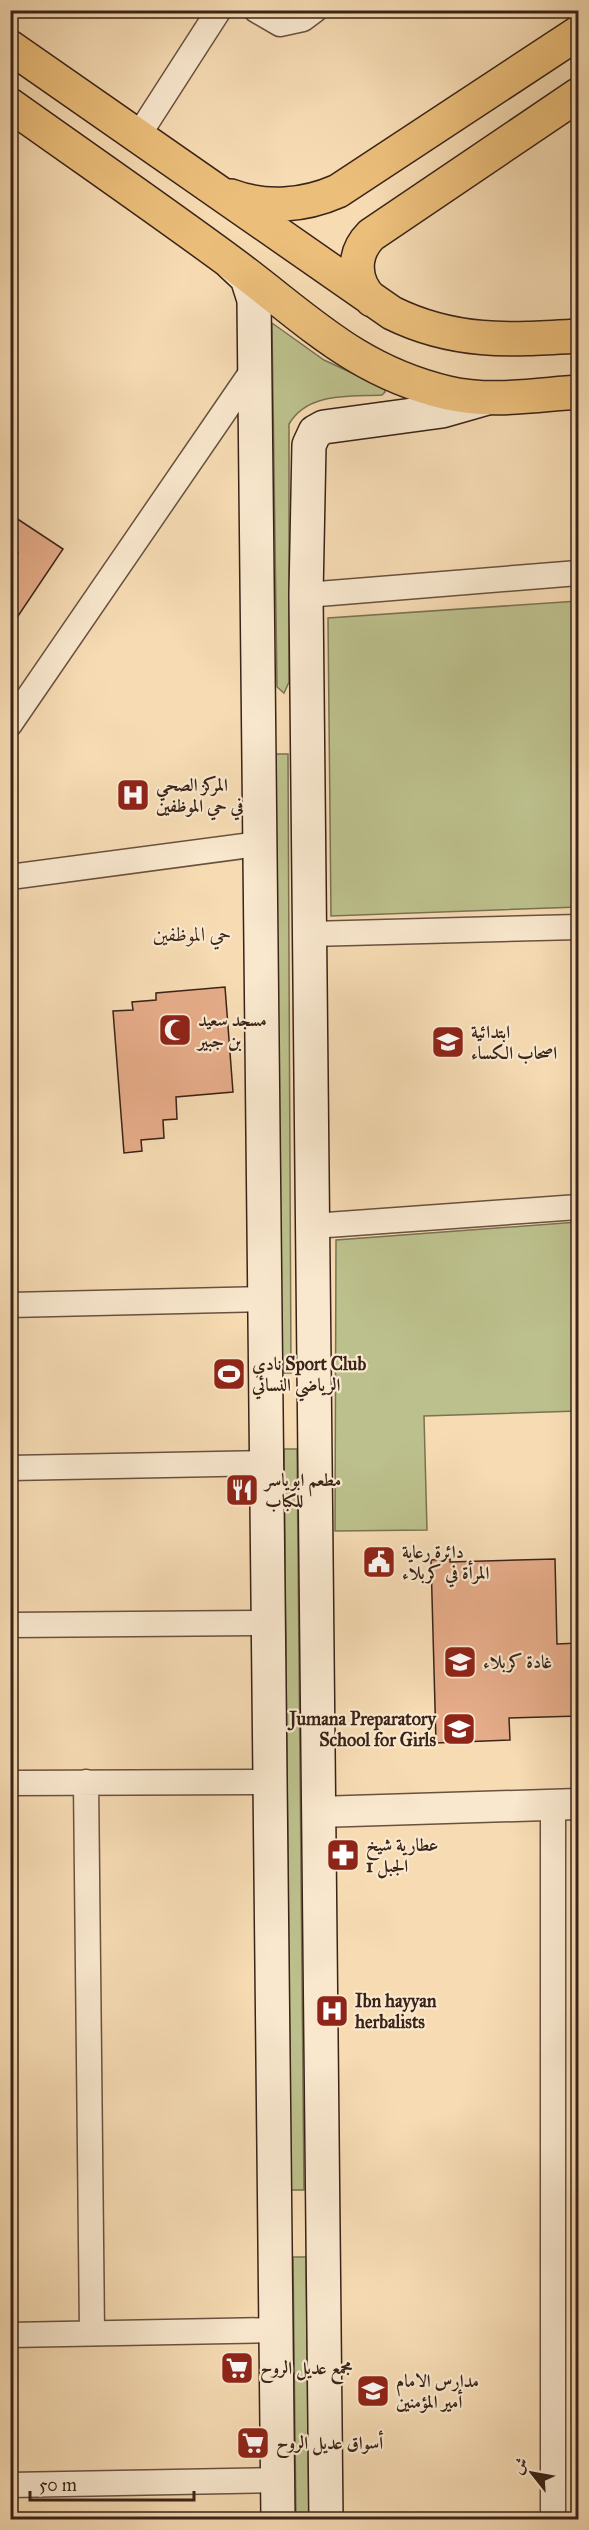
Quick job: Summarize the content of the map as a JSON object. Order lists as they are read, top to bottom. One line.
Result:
{"districts":["حي الموظفين"],"places":{"hospital":["المركز الصحي في حي الموظفين","Ibn hayyan herbalists"],"mosque":["مسجد سعيد بن جبير"],"school or university":["ابتدائية اصحاب الكساء","غادة كربلاء","Jumana Preparatory School for Girls","مدارس الامام أمير المؤمنين"],"sports":["نادي Sport Club الرياضي النسائي"],"restaurant":["مطعم ابوياسر للكباب"],"public building":["دائرة رعاية المرأة في كربلاء"],"pharmacy":["عطارية شيخ الجبل 1"],"supermarket":["مجمع عديل الروح","أسواق عديل الروح"]},"scale_bar":"50 m","north":"top left"}
